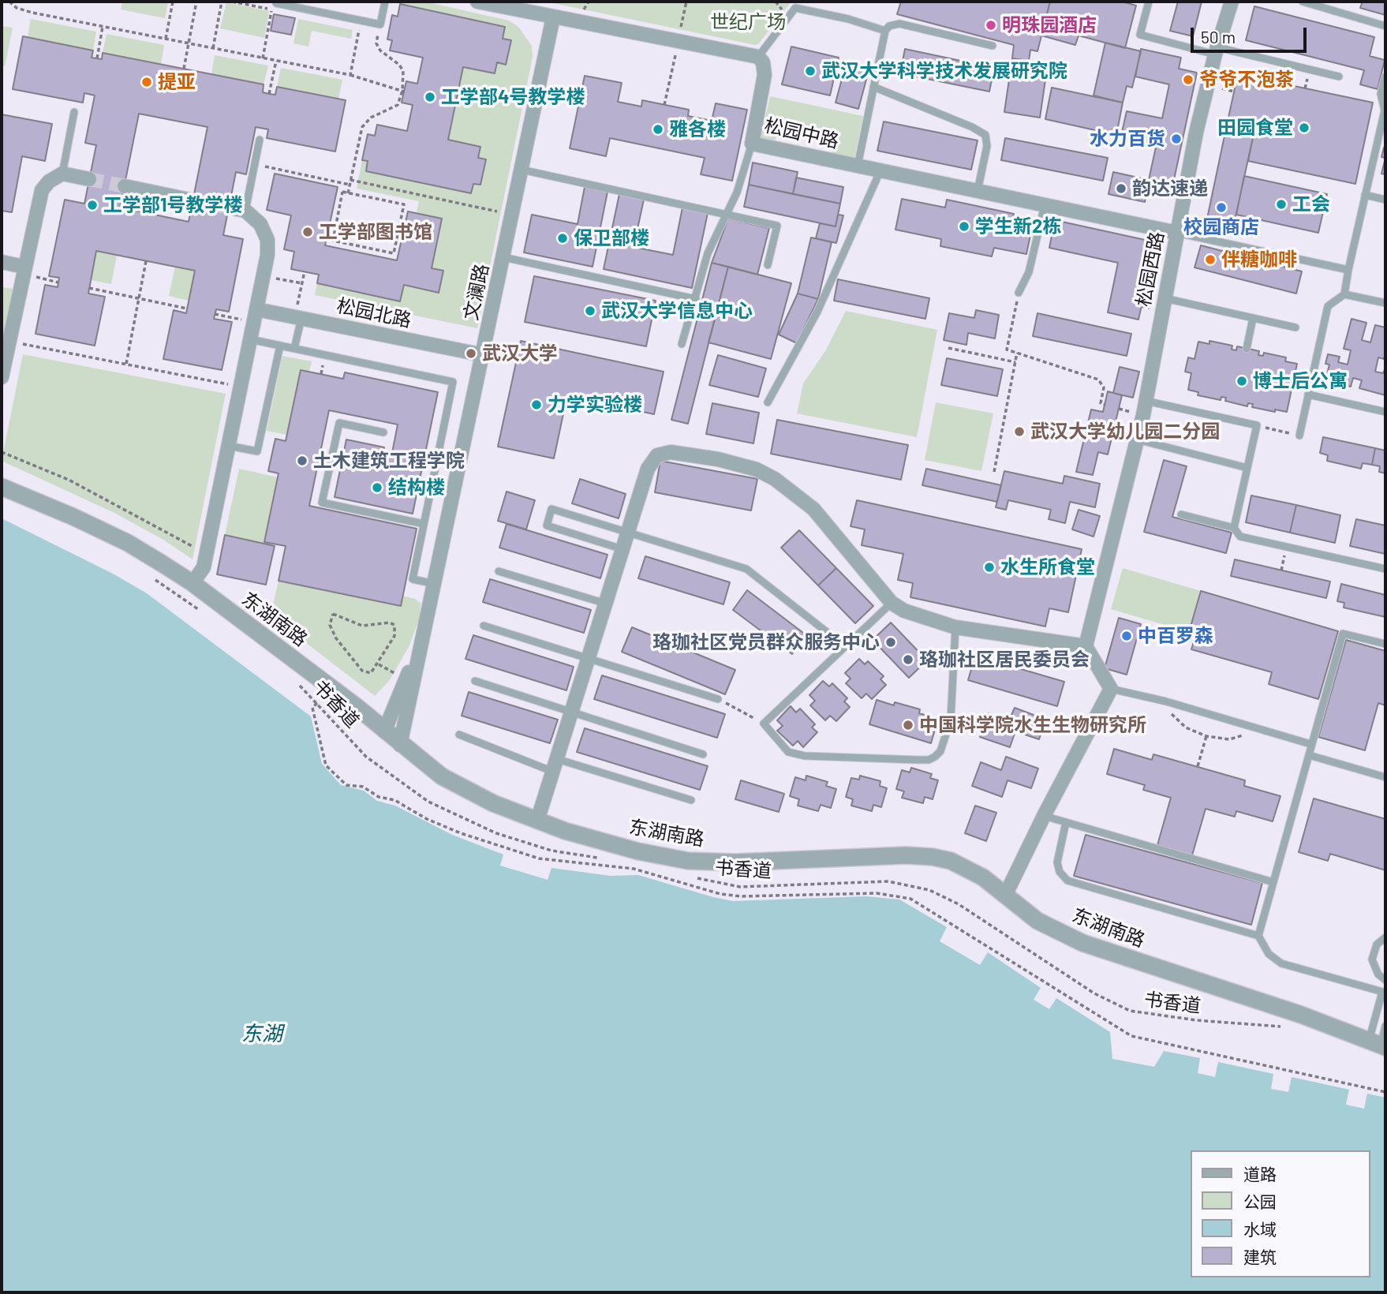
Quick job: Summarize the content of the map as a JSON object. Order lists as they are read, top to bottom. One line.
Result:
{"streets":{"street":["松园中路","松园西路","文澜路","松园北路","东湖南路"],"path":["书香道"]},"crossings":[["松园中路","松园西路"],["文澜路","松园北路"],["文澜路","东湖南路"]],"water":["东湖"],"parks":["世纪广场"],"places":["明珠园酒店","武汉大学科学技术发展研究院","爷爷不泡茶","提亚","工学部4号教学楼","田园食堂","雅各楼","水力百货","韵达速递","工会","工学部1号教学楼","校园商店","学生新2栋","工学部图书馆","保卫部楼","伴糖咖啡","武汉大学信息中心","武汉大学","博士后公寓","力学实验楼","武汉大学幼儿园二分园","土木建筑工程学院","结构楼","水生所食堂","中百罗森","珞珈社区党员群众服务中心","珞珈社区居民委员会","中国科学院水生生物研究所"],"legend":["道路","公园","水域","建筑"],"scale_bar":"50 m"}
